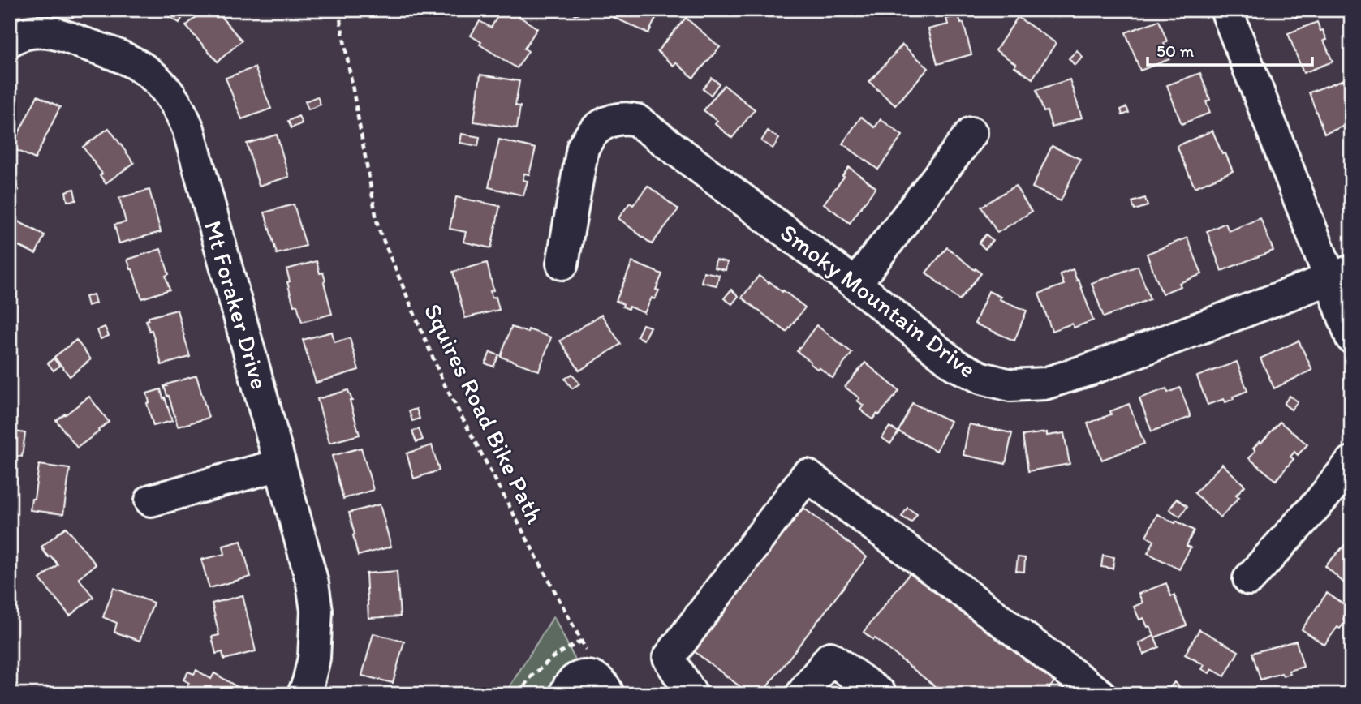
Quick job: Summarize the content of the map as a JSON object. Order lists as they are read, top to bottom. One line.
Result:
{"streets":{"street":["Smoky Mountain Drive","Mt Foraker Drive"],"path":["Squires Road Bike Path"]},"scale_bar":"50 m"}
